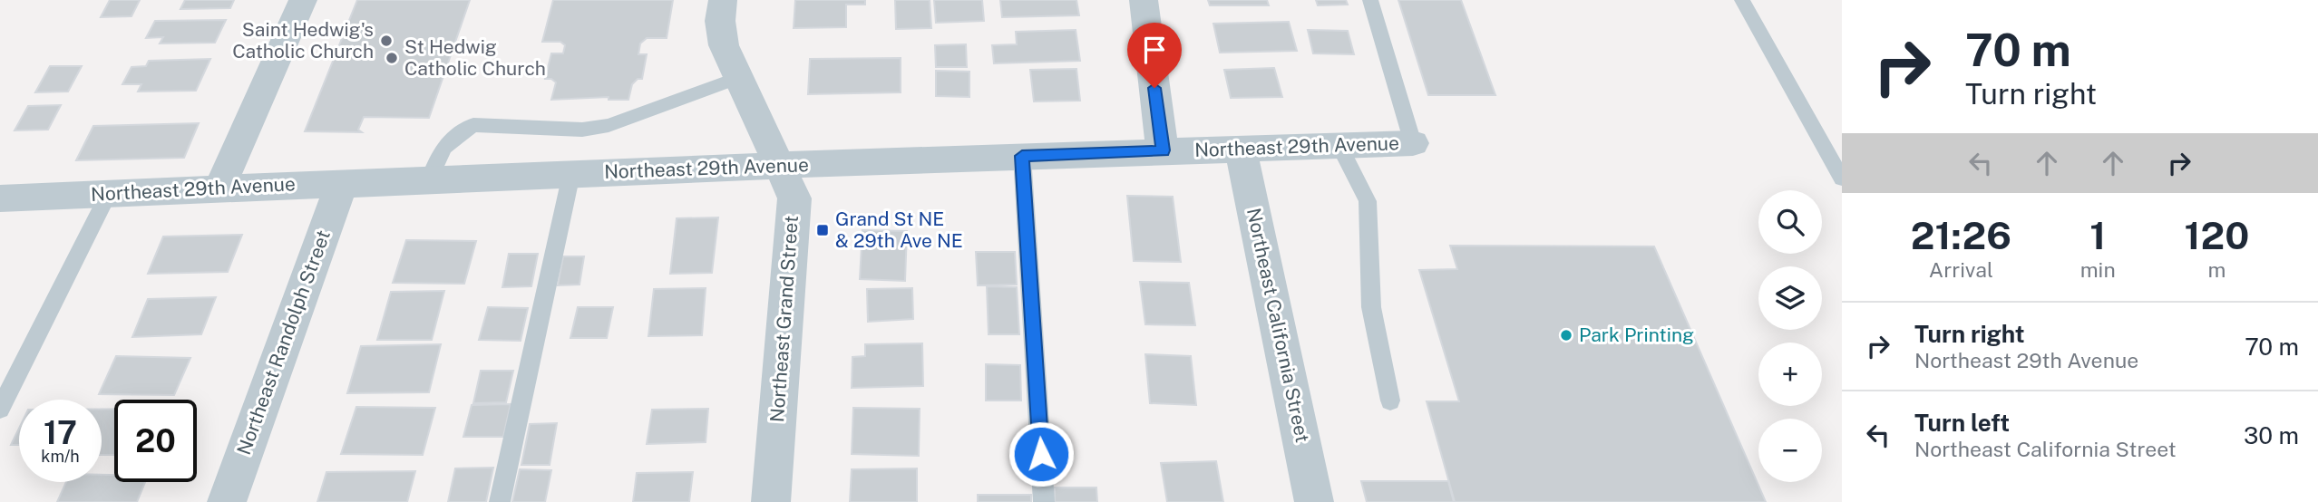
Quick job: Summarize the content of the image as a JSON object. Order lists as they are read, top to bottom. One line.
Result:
{"streets":{"street":["Northeast 29th Avenue","Northeast Grand Street","Northeast California Street","Northeast Randolph Street"]},"crossings":[["Northeast 29th Avenue","Northeast Grand Street"],["Northeast 29th Avenue","Northeast California Street"],["Northeast 29th Avenue","Northeast Randolph Street"]],"places":{"other":["Saint Hedwig's Catholic Church","St Hedwig Catholic Church","Park Printing"],"transit":["Grand St NE & 29th Ave NE"]},"page":{"turn":["70 m","Turn right"],"map_buttons":["+","−"],"eta":["21:26","Arrival","1","min","120","m"],"list":[{"name":"Turn right","note":"Northeast 29th Avenue","value":"70 m"},{"name":"Turn left","note":"Northeast California Street","value":"30 m"}],"speed":"17 km/h","limit":"20"}}
